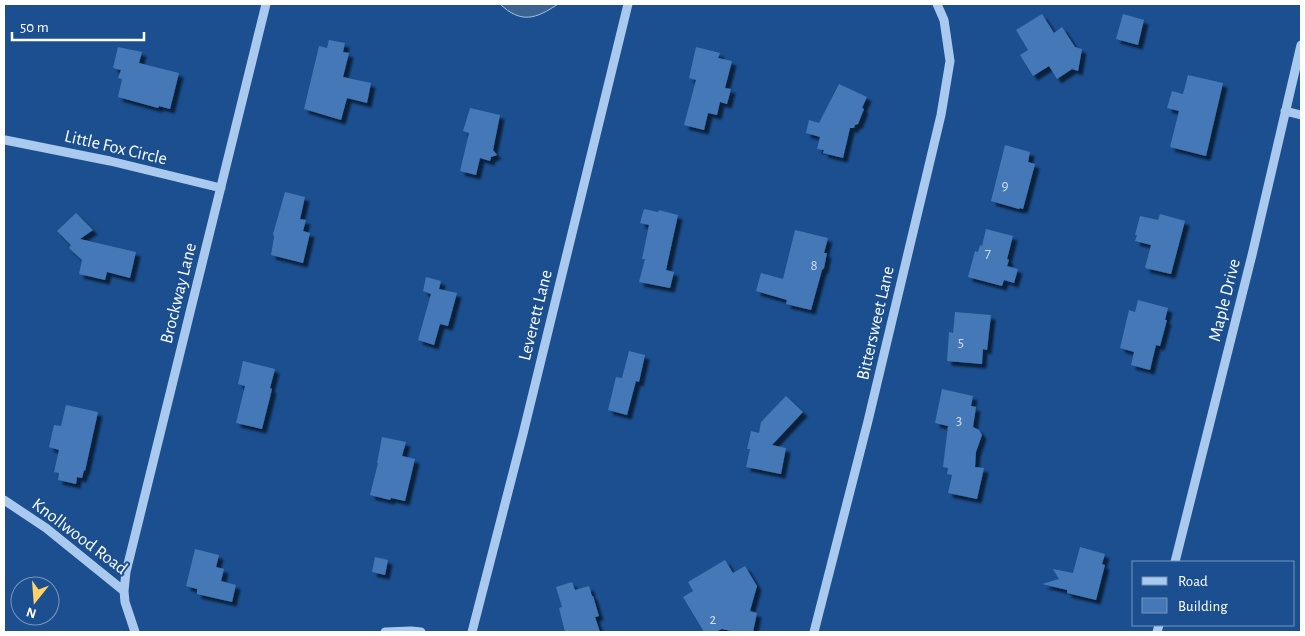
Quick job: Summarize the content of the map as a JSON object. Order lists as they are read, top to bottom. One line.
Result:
{"streets":{"street":["Little Fox Circle","Brockway Lane","Maple Drive","Leverett Lane","Bittersweet Lane","Knollwood Road"]},"crossings":[["Little Fox Circle","Brockway Lane"],["Brockway Lane","Knollwood Road"]],"house_numbers":["9","7","8","5","3","2"],"legend":["Road","Building"],"scale_bar":"50 m","north":"bottom"}
